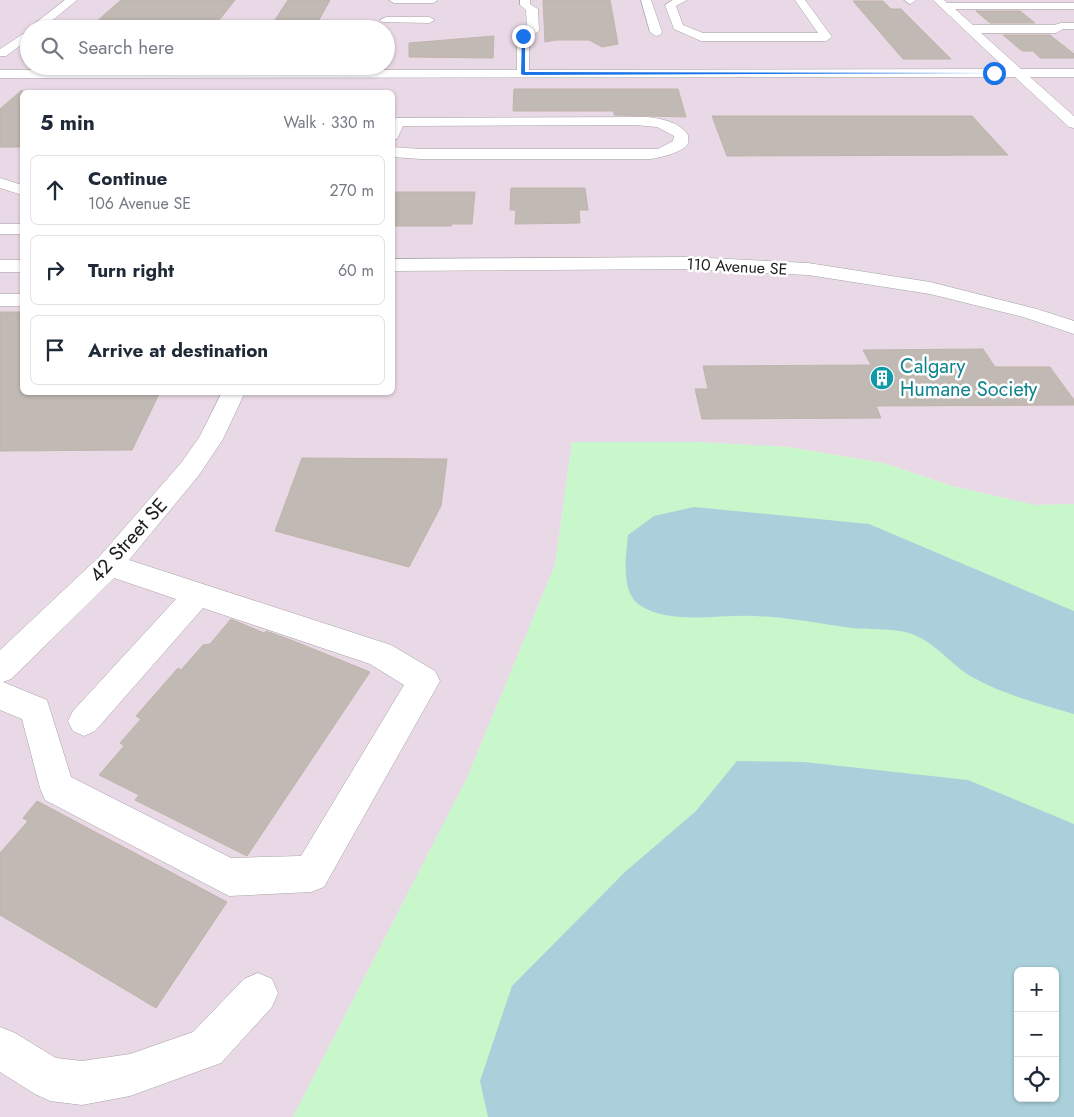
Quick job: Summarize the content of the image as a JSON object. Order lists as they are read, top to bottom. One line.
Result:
{"streets":{"street":["110 Avenue SE","42 Street SE"]},"places":{"building":["Calgary Humane Society"]},"page":{"search":"Search here","heading":["5 min","Walk · 330 m"],"list":[["Continue","106 Avenue SE","270 m"],["Turn right","60 m"],"Arrive at destination"],"map_buttons":["+","−"]}}
